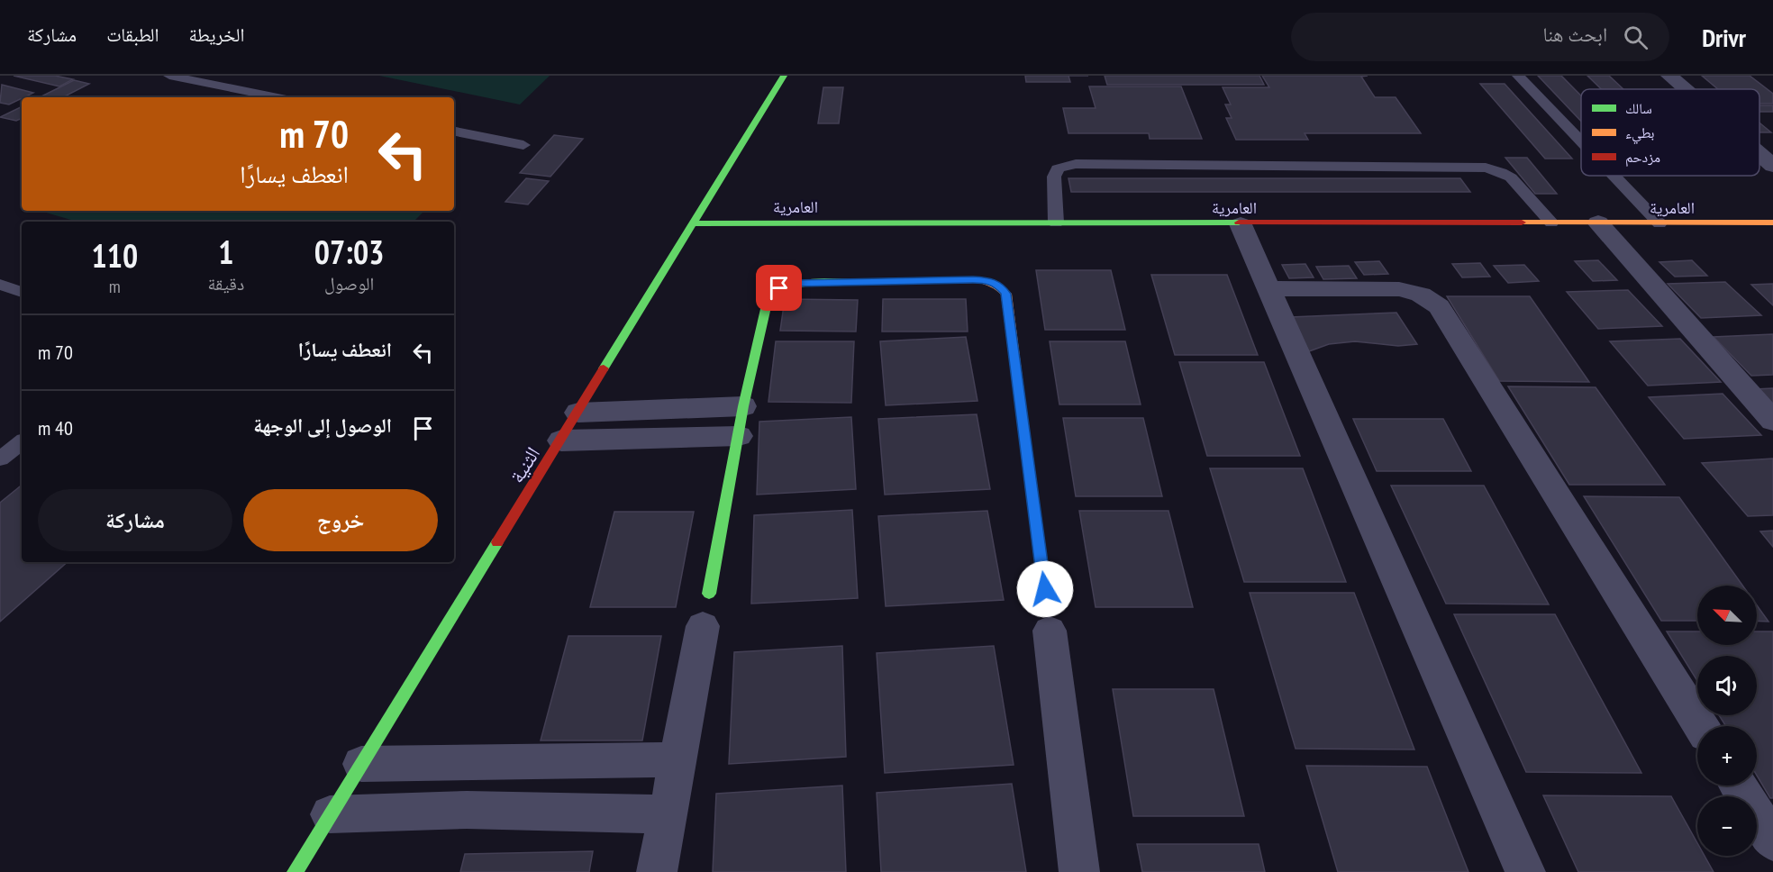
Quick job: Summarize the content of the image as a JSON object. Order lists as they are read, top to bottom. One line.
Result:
{"streets":{"street":["العامرية","الثنية"]},"crossings":[["العامرية","الثنية"]],"legend":["سالك","بطيء","مزدحم"],"north":"top left","page":{"header":"Drivr","search":"ابحث هنا","nav":["الخريطة","الطبقات","مشاركة"],"turn":["70 m","انعطف يسارًا"],"eta":["07:03","الوصول","1","دقيقة","110","m"],"list":[{"name":"انعطف يسارًا","value":"70 m"},{"name":"الوصول إلى الوجهة","value":"40 m"}],"buttons":["خروج","مشاركة"],"map_buttons":["+","−"]}}
